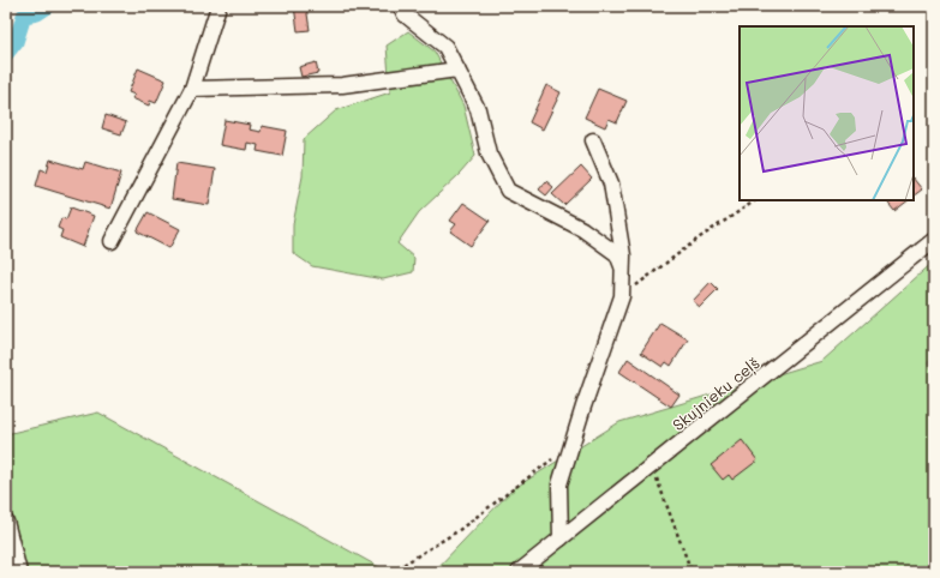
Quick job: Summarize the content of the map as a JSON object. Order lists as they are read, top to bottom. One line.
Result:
{"streets":{"street":["Skujnieku ceļš"]}}
